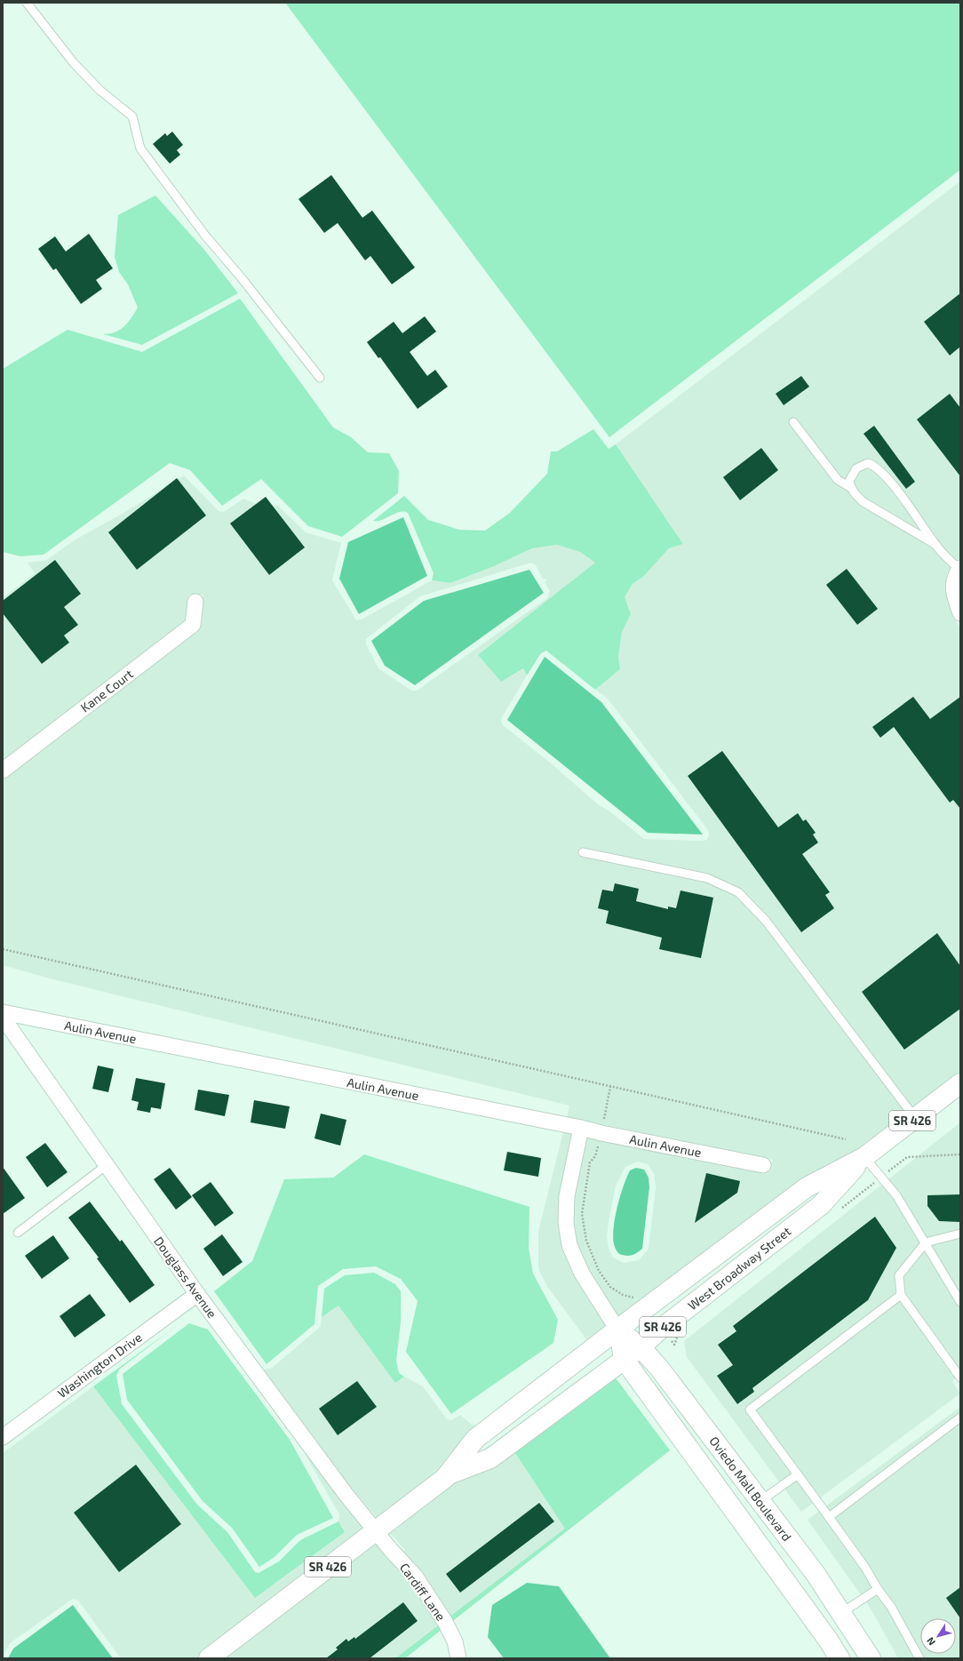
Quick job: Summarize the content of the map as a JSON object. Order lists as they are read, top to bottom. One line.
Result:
{"streets":{"main road":["SR 426","West Broadway Street","Oviedo Mall Boulevard"],"street":["Kane Court","Aulin Avenue","Douglass Avenue","Washington Drive","Cardiff Lane"]},"crossings":[["Aulin Avenue","Oviedo Mall Boulevard"],["West Broadway Street","Douglass Avenue"],["West Broadway Street","Oviedo Mall Boulevard"],["West Broadway Street","Cardiff Lane"],["Douglass Avenue","Washington Drive"],["Douglass Avenue","Cardiff Lane"]],"north":"bottom left"}
